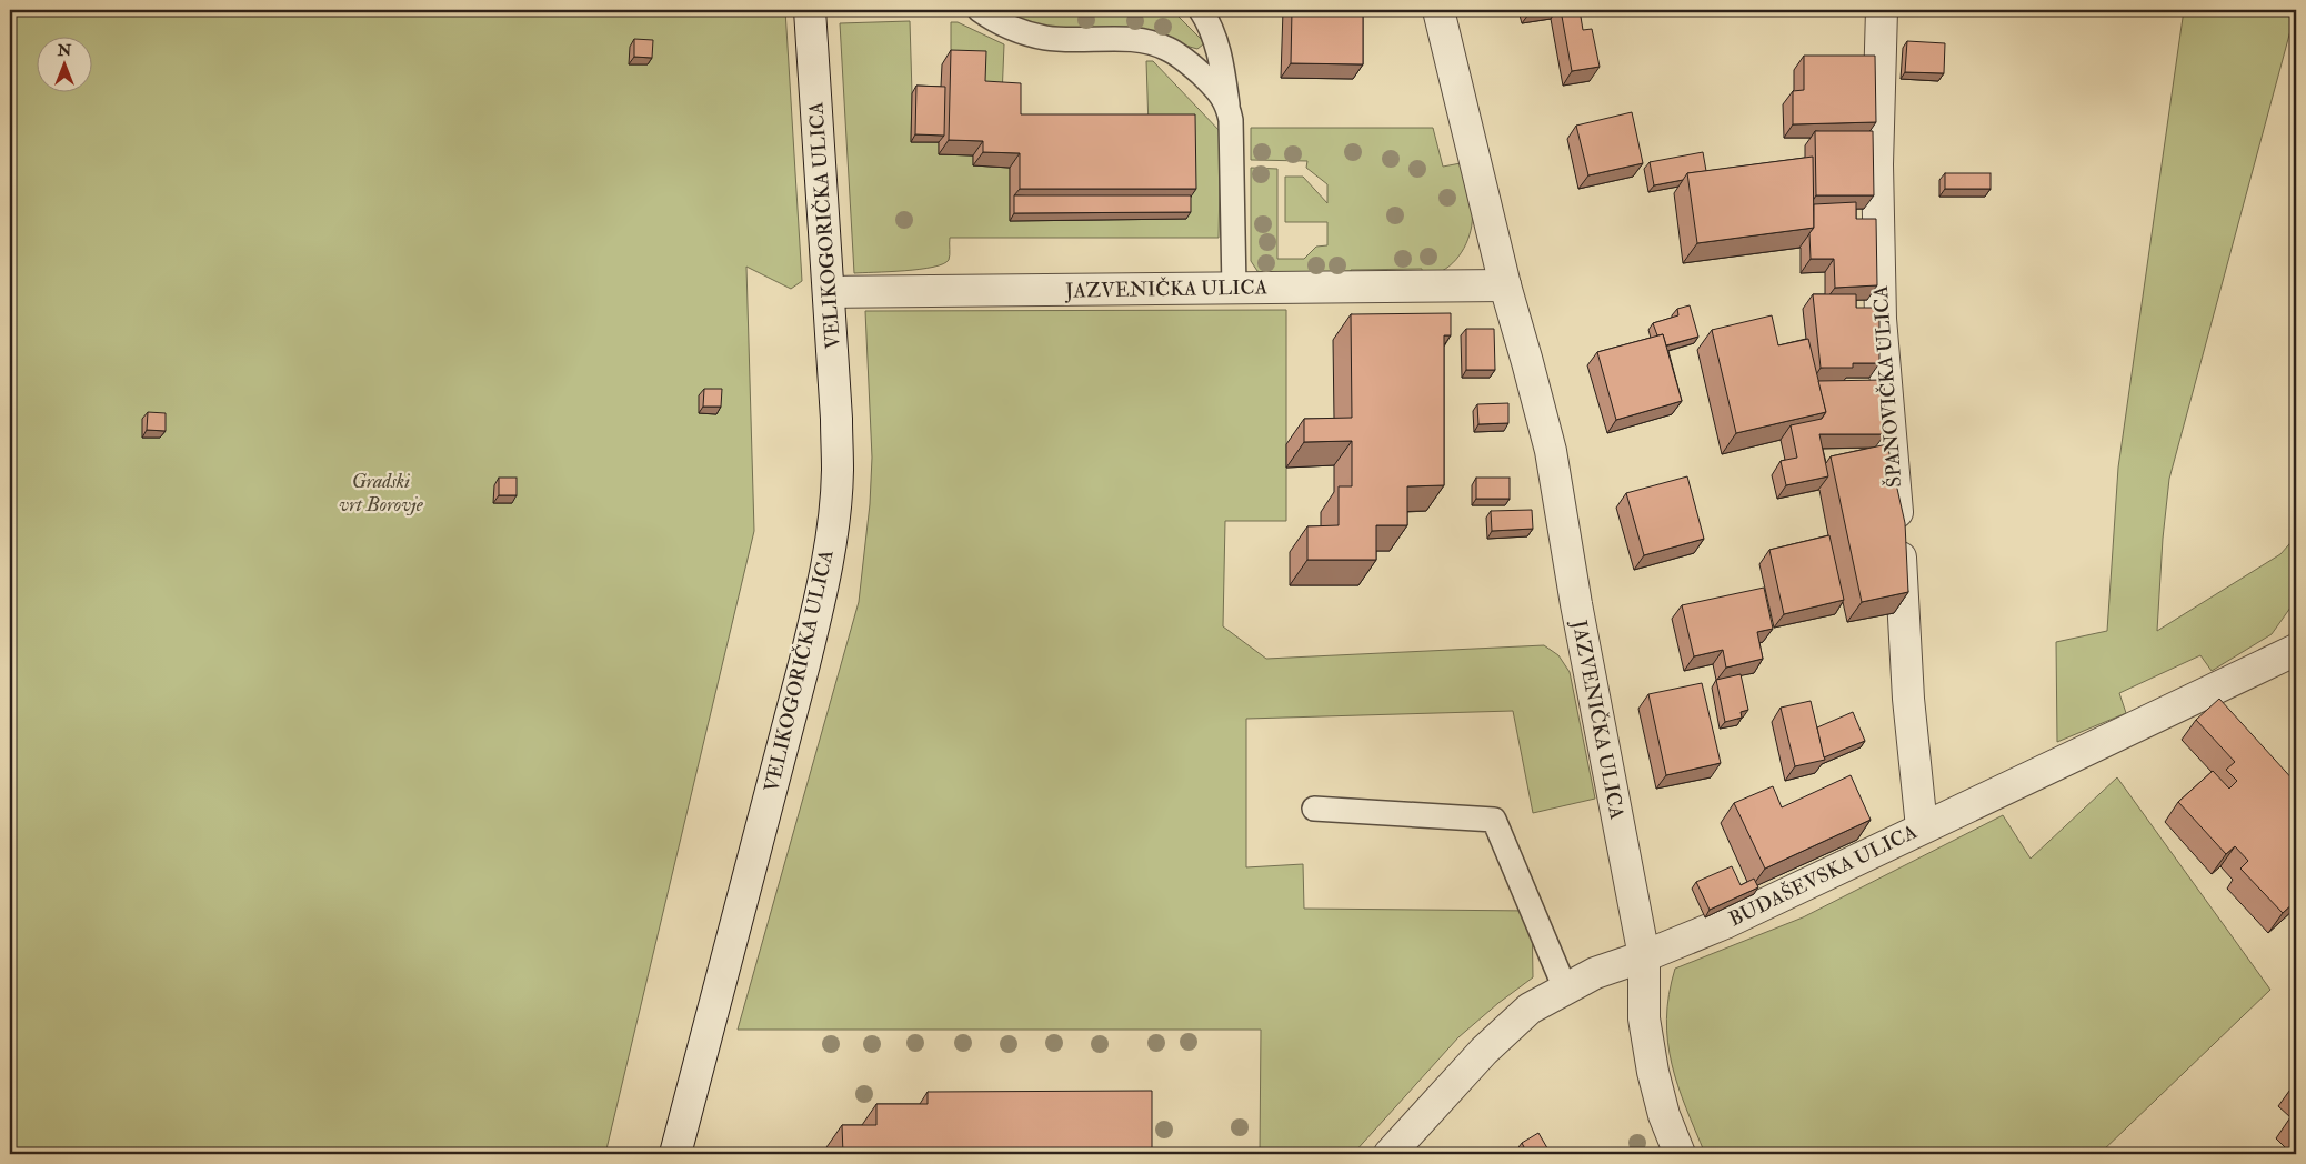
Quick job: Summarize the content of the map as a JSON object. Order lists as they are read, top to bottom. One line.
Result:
{"streets":{"street":["VELIKOGORIČKA ULICA","JAZVENIČKA ULICA","ŠPANOVIČKA ULICA","BUDAŠEVSKA ULICA"]},"crossings":[["VELIKOGORIČKA ULICA","JAZVENIČKA ULICA"],["JAZVENIČKA ULICA","BUDAŠEVSKA ULICA"],["ŠPANOVIČKA ULICA","BUDAŠEVSKA ULICA"]],"parks":["Gradski vrt Borovje"],"north":"top"}
